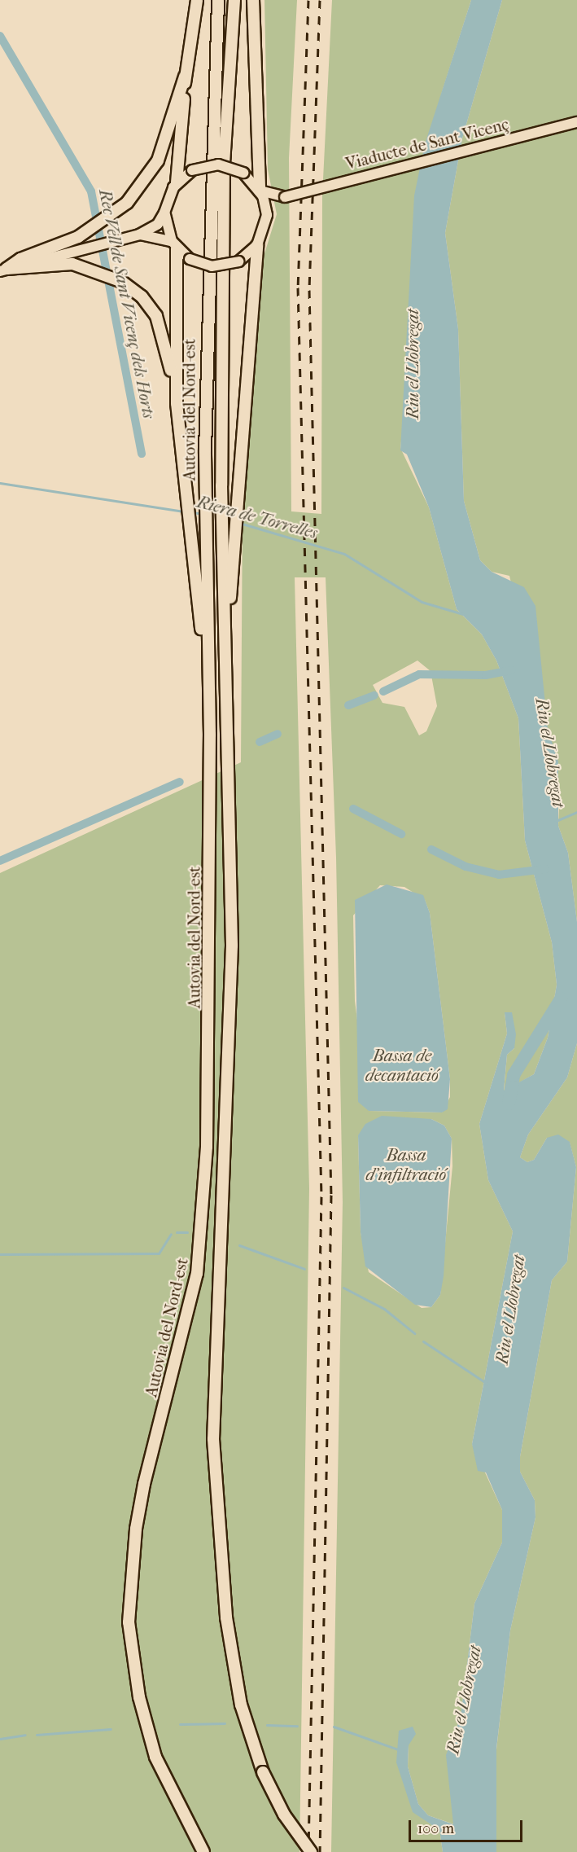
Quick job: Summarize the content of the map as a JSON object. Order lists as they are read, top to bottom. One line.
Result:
{"streets":{"highway":["Autovia del Nord-est"],"main road":["Viaducte de Sant Vicenç"]},"water":["Rec Vell de Sant Vicenç dels Horts","Riu el Llobregat","Riera de Torrelles","Bassa de decantació","Bassa d'infiltració"],"scale_bar":"100 m"}
